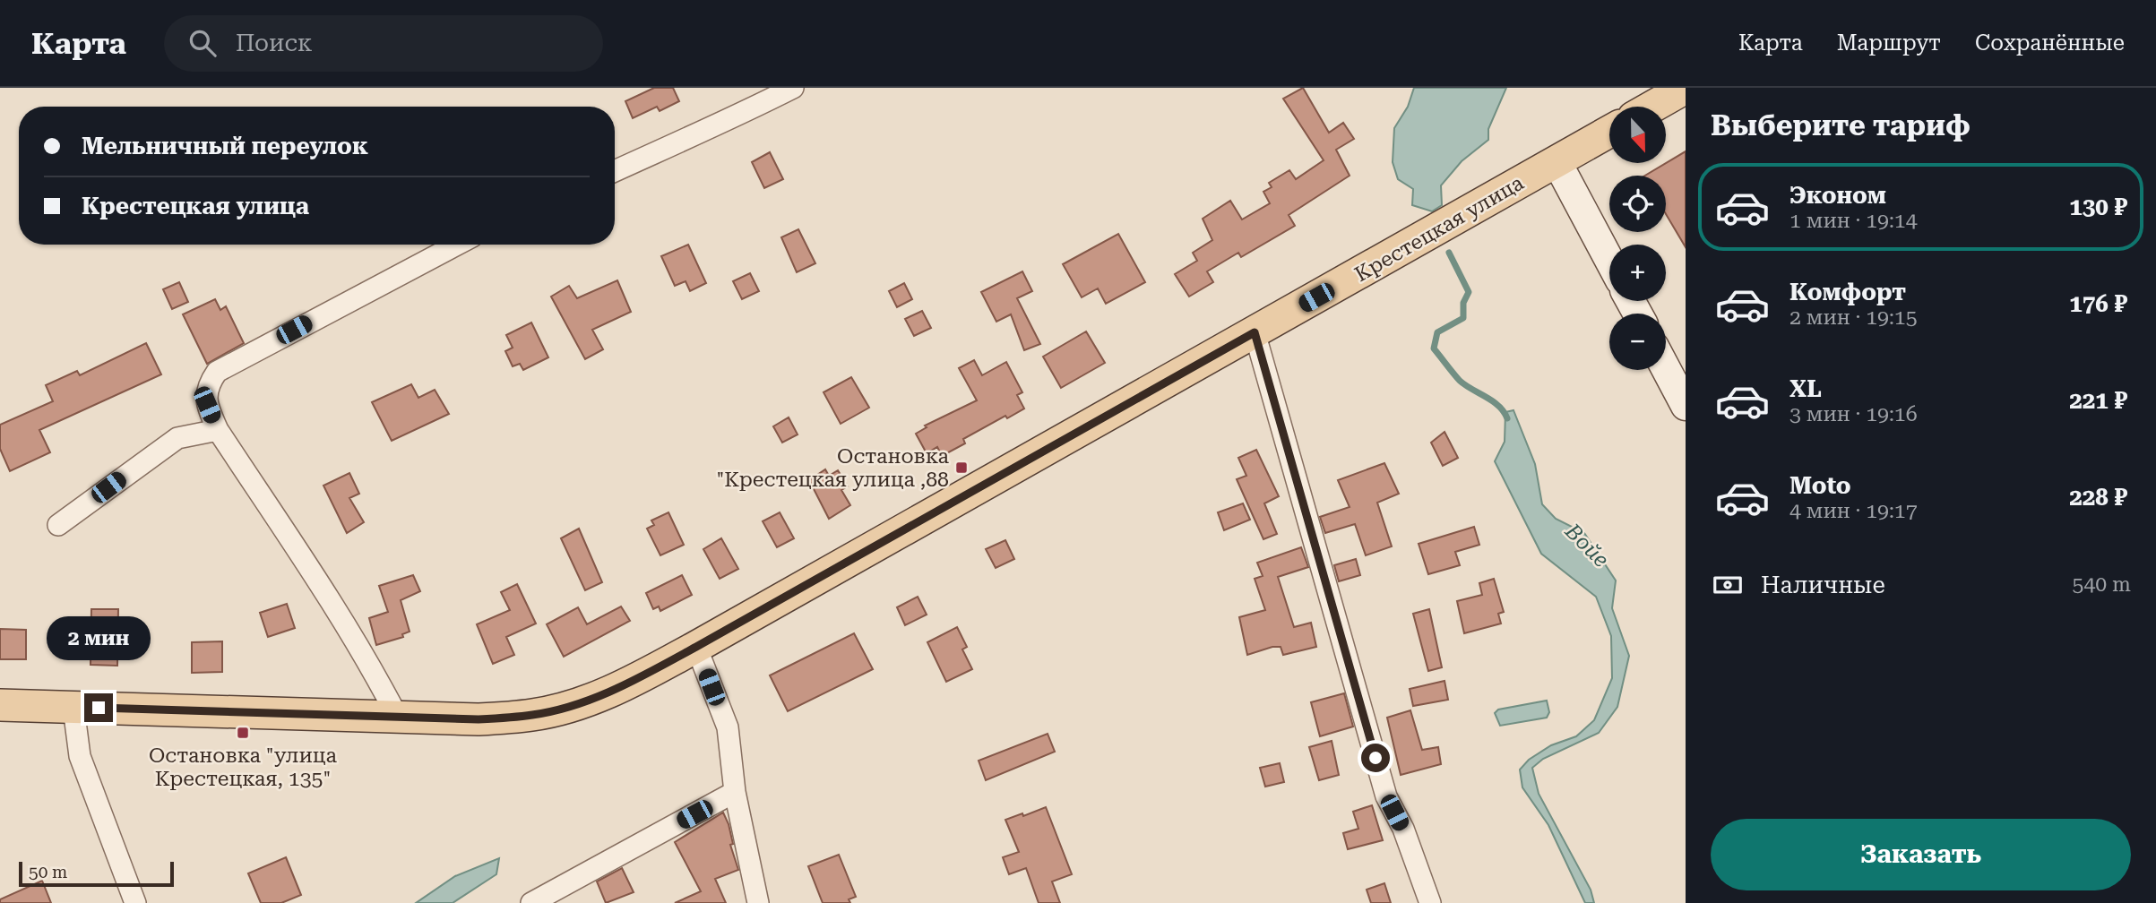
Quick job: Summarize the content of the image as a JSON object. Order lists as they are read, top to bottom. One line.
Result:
{"streets":{"main road":["Крестецкая улица"]},"water":["Войе"],"places":{"transit":["Остановка \"Крестецкая улица ,88","Остановка \"улица Крестецкая, 135\""]},"scale_bar":"50 m","north":"bottom","page":{"header":"Карта","search":"Поиск","nav":["Карта","Маршрут","Сохранённые"],"heading":"Выберите тариф","map_buttons":["+","−"],"banner":["Мельничный переулок","Крестецкая улица"],"list":[{"name":"Эконом","note":"1 мин · 19:14","value":"130 ₽"},{"name":"Комфорт","note":"2 мин · 19:15","value":"176 ₽"},{"name":"XL","note":"3 мин · 19:16","value":"221 ₽"},{"name":"Moto","note":"4 мин · 19:17","value":"228 ₽"}],"pay":["Наличные","540 m"],"bubble":"2 мин","buttons":"Заказать","scale":"50 m"}}
